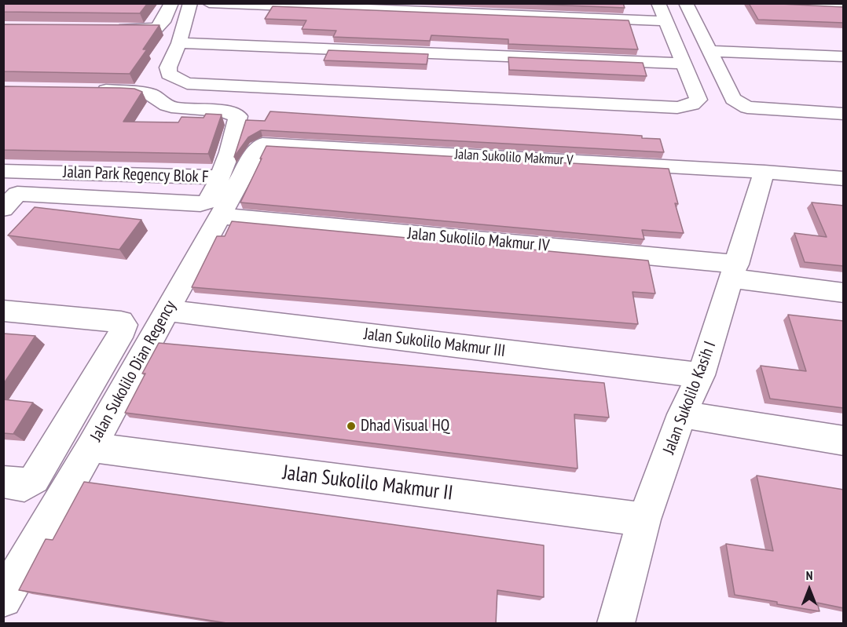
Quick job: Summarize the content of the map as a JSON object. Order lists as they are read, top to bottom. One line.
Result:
{"streets":{"street":["Jalan Sukolilo Makmur V","Jalan Park Regency Blok F","Jalan Sukolilo Makmur IV","Jalan Sukolilo Makmur III","Jalan Sukolilo Dian Regency","Jalan Sukolilo Kasih I","Jalan Sukolilo Makmur II"]},"crossings":[["Jalan Sukolilo Makmur V","Jalan Sukolilo Dian Regency"],["Jalan Sukolilo Makmur V","Jalan Sukolilo Kasih I"],["Jalan Sukolilo Makmur IV","Jalan Sukolilo Dian Regency"],["Jalan Sukolilo Makmur IV","Jalan Sukolilo Kasih I"],["Jalan Sukolilo Makmur III","Jalan Sukolilo Dian Regency"],["Jalan Sukolilo Makmur III","Jalan Sukolilo Kasih I"],["Jalan Sukolilo Dian Regency","Jalan Sukolilo Makmur II"],["Jalan Sukolilo Kasih I","Jalan Sukolilo Makmur II"]],"places":["Dhad Visual HQ"],"north":"top"}
